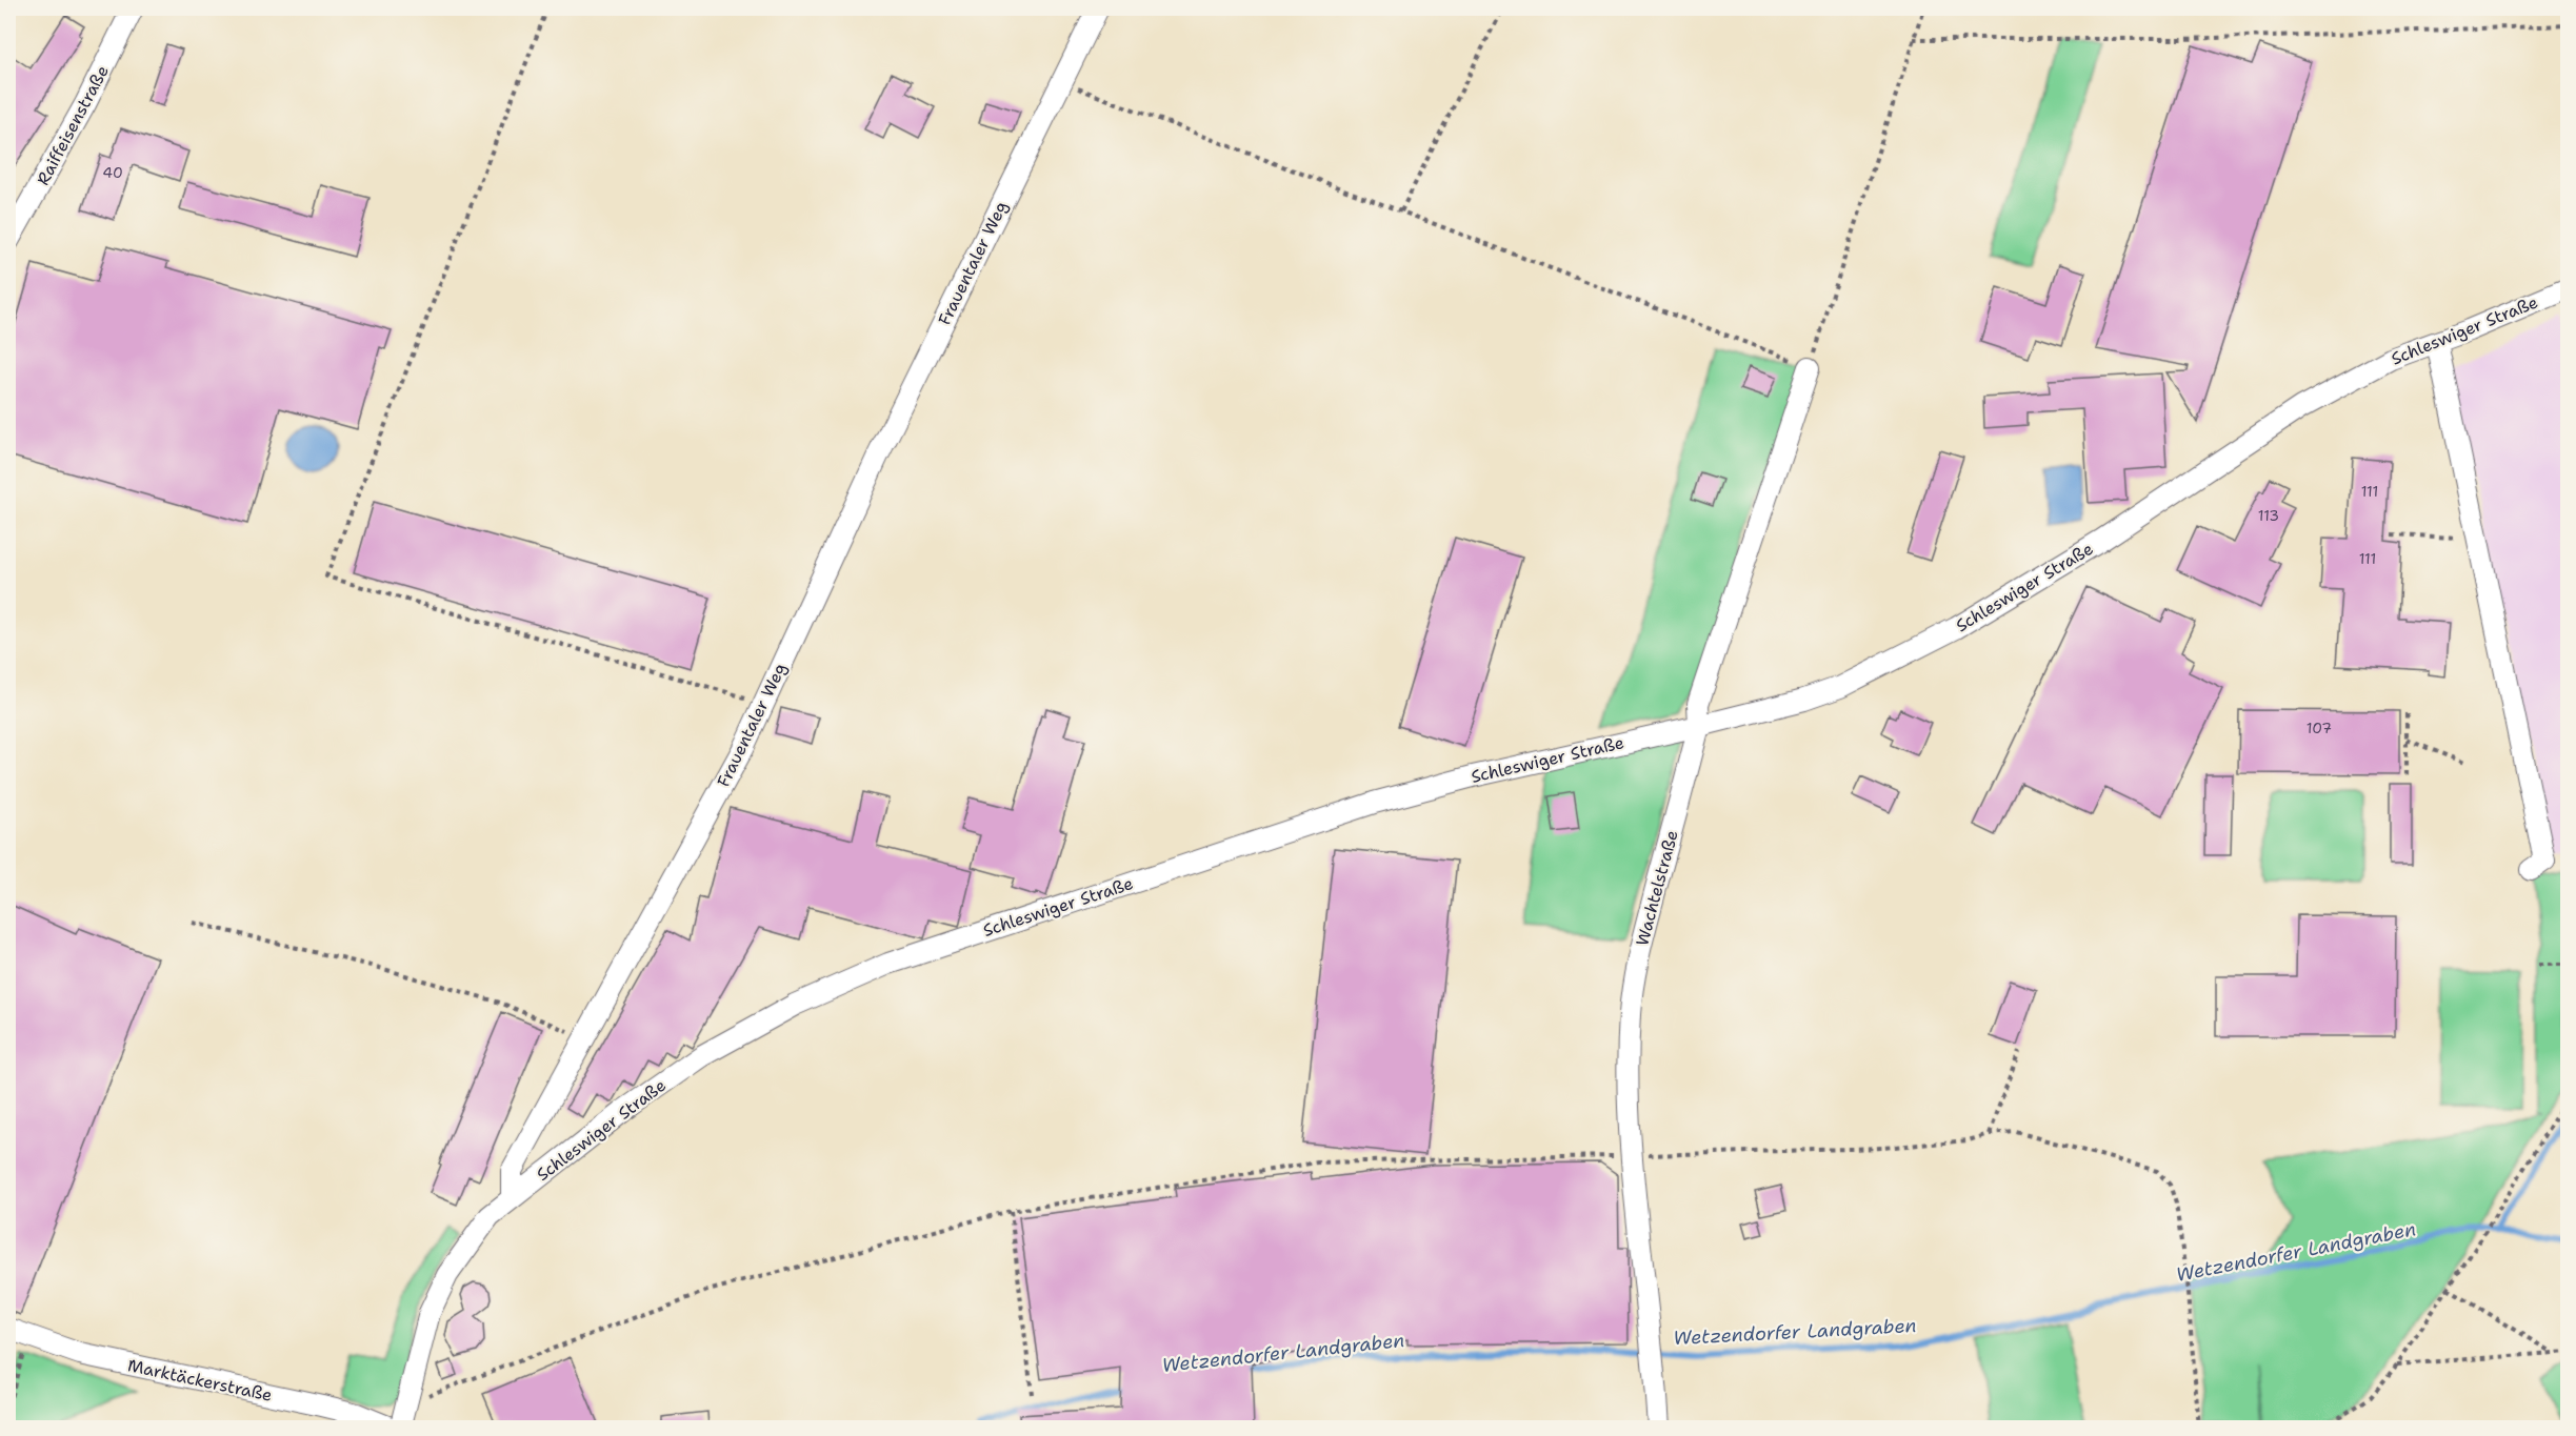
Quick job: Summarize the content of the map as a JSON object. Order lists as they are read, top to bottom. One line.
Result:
{"streets":{"street":["Raiffeisenstraße","Frauentaler Weg","Schleswiger Straße","Wachtelstraße","Marktäckerstraße"]},"crossings":[["Frauentaler Weg","Schleswiger Straße"],["Schleswiger Straße","Wachtelstraße"]],"water":["Wetzendorfer Landgraben"],"house_numbers":["40","111","113","111","107"]}
